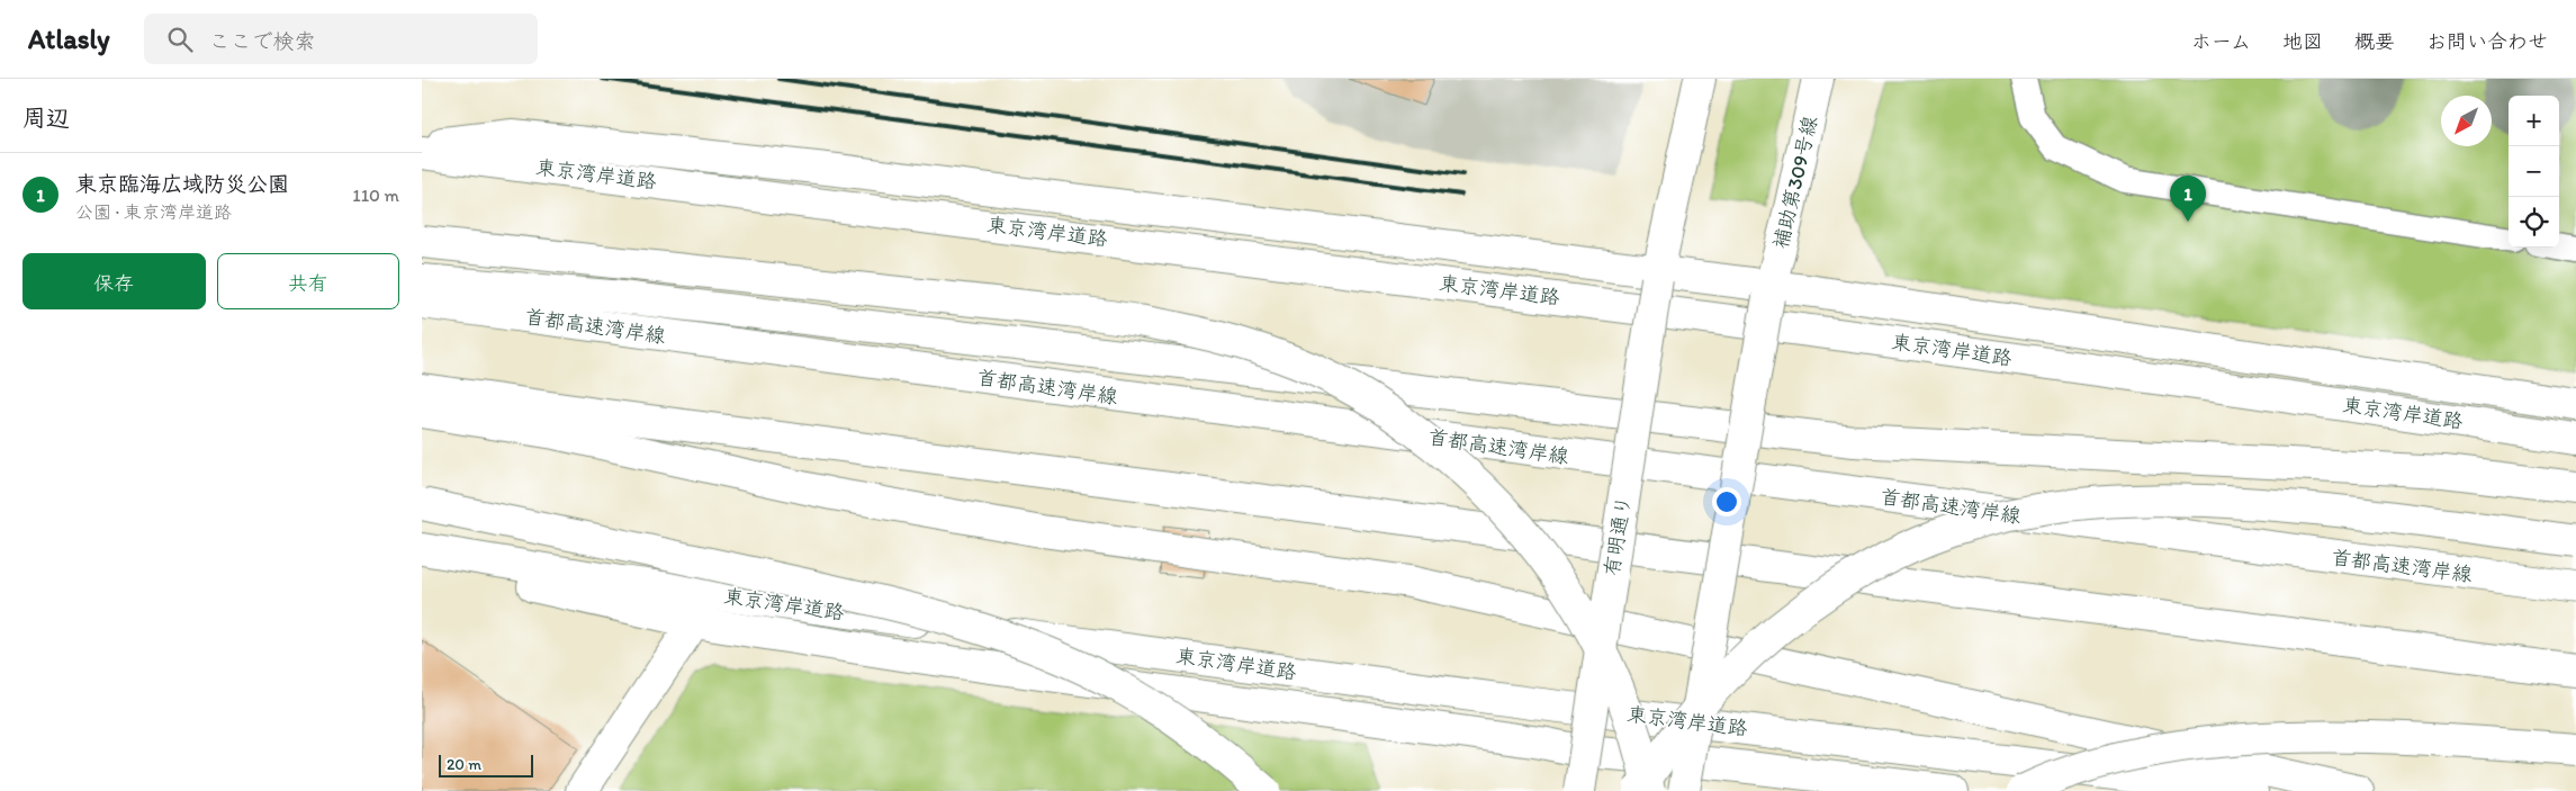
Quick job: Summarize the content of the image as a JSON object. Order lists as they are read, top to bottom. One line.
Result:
{"streets":{"main road":["東京湾岸道路","補助第309号線","首都高速湾岸線","有明通り"]},"scale_bar":"20 m","north":"bottom left","page":{"header":"Atlasly","search":"ここで検索","nav":["ホーム","地図","概要","お問い合わせ"],"heading":"周辺","map_buttons":["+","−"],"list":[{"mark":"1","name":"東京臨海広域防災公園","note":"公園 · 東京湾岸道路","value":"110 m"}],"pins":"1","buttons":["保存","共有"],"scale":"20 m"}}
